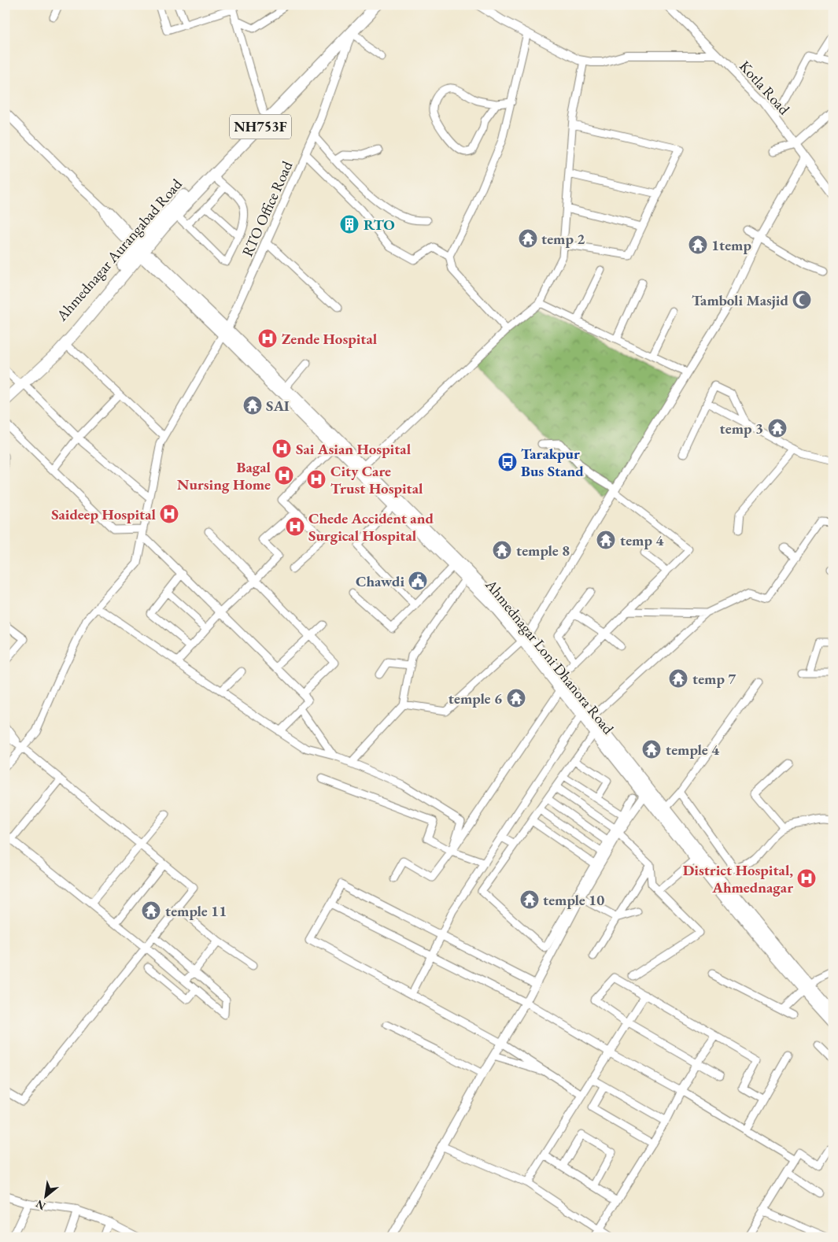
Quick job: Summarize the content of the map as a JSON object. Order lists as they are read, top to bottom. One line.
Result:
{"streets":{"highway":["NH753F","Ahmednagar Aurangabad Road"],"main road":["Ahmednagar Loni Dhanora Road"],"street":["Kotla Road","RTO Office Road"]},"crossings":[["NH753F","RTO Office Road"],["NH753F","Ahmednagar Aurangabad Road"],["NH753F","Ahmednagar Loni Dhanora Road"],["RTO Office Road","Ahmednagar Loni Dhanora Road"],["Ahmednagar Aurangabad Road","Ahmednagar Loni Dhanora Road"]],"places":{"building":["RTO"],"temple":["temp 2","1temp","SAI","temp 3","temp 4","temple 8","temp 7","temple 6","temple 4","temple 10","temple 11"],"mosque":["Tamboli Masjid"],"hospital":["Zende Hospital","Sai Asian Hospital","Bagal Nursing Home","City Care Trust Hospital","Saideep Hospital","Chede Accident and Surgical Hospital","District Hospital, Ahmednagar"],"bus stop":["Tarakpur Bus Stand"],"public building":["Chawdi"]},"north":"bottom left"}
